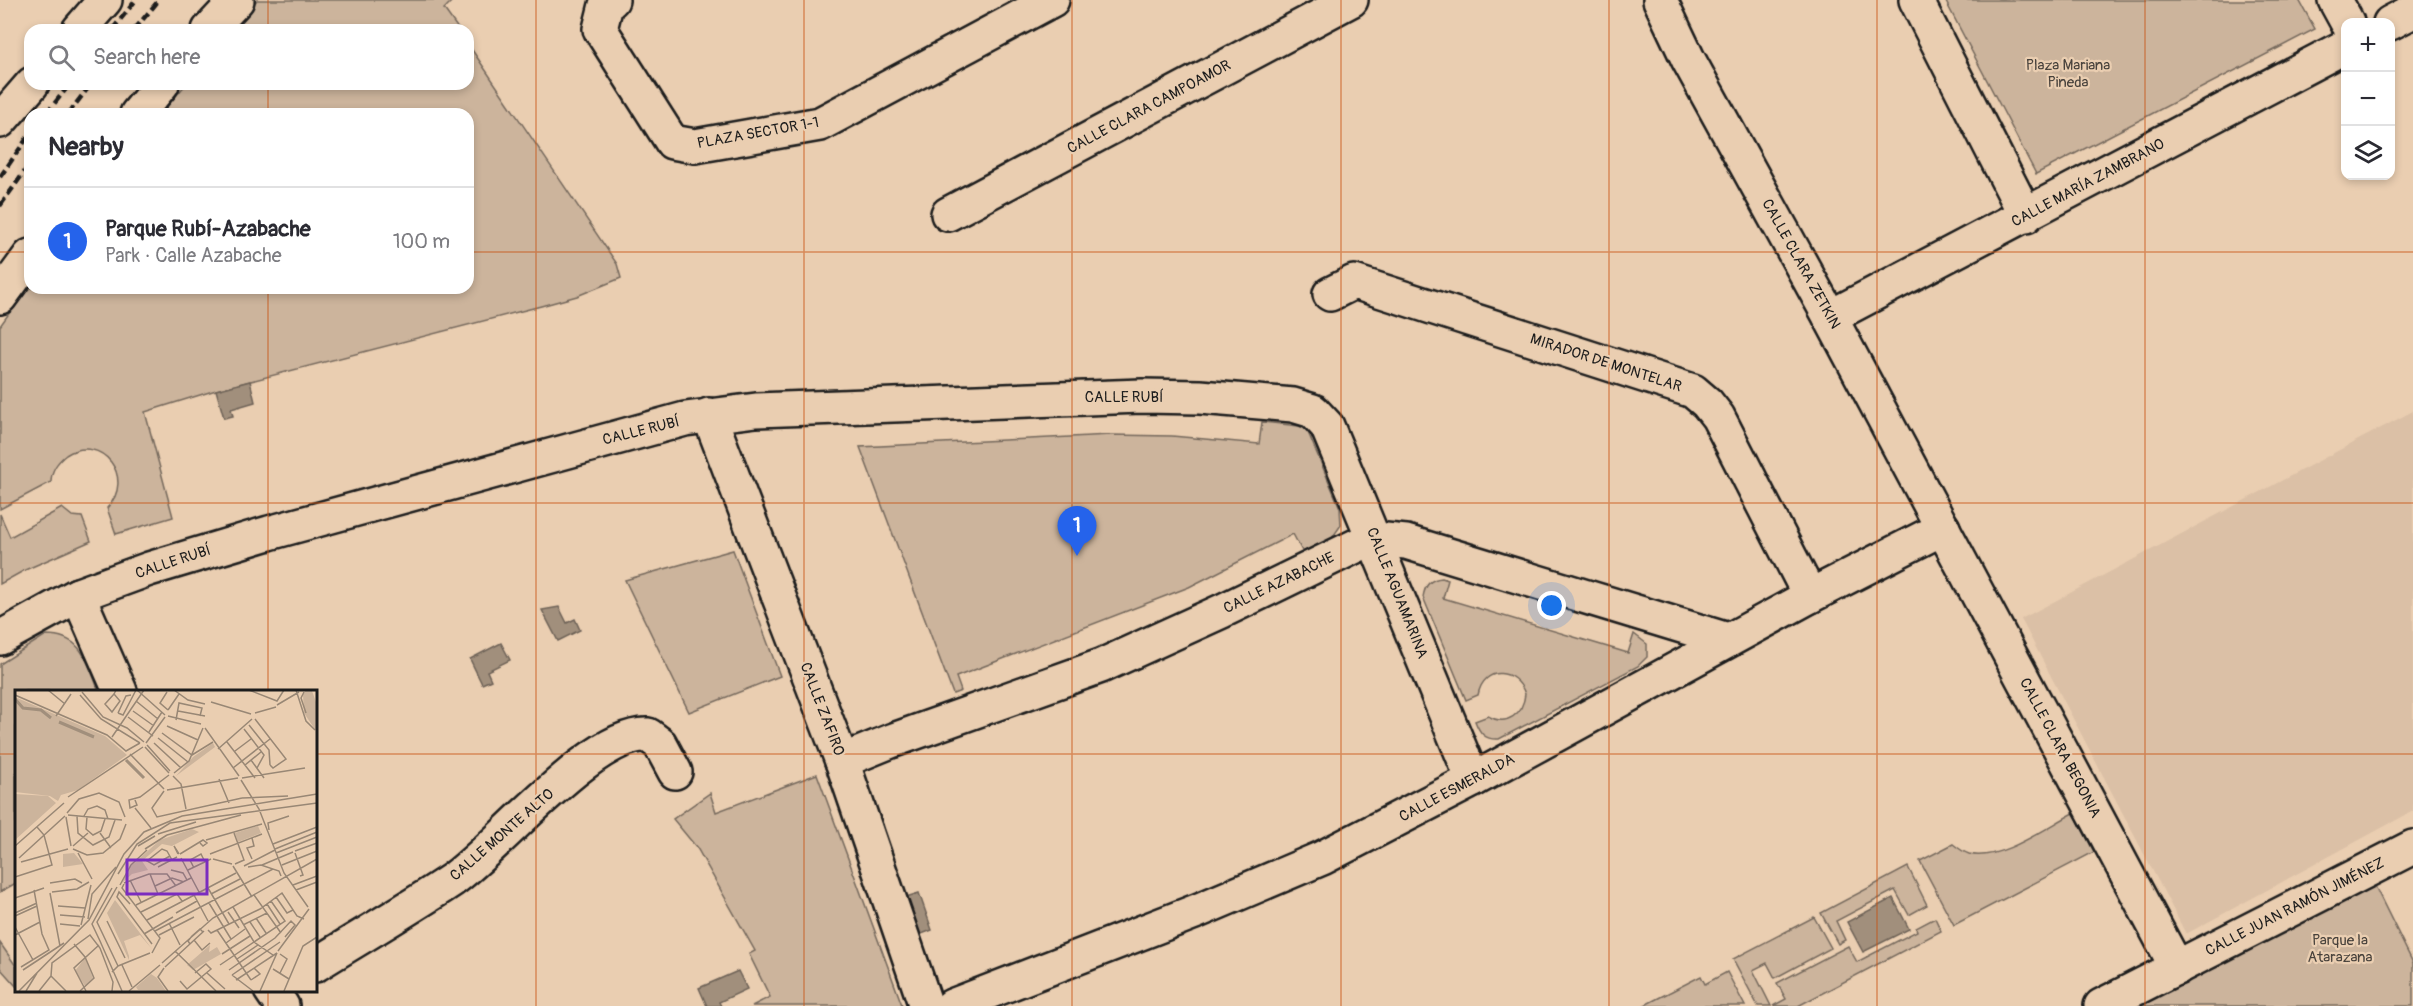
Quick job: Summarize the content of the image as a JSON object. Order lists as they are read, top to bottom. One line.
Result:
{"streets":{"street":["CALLE CLARA CAMPOAMOR","PLAZA SECTOR 1-1","CALLE MARÍA ZAMBRANO","CALLE CLARA ZETKIN","MIRADOR DE MONTELAR","CALLE RUBÍ","CALLE AZABACHE","CALLE AGUAMARINA","CALLE ZAFIRO","CALLE CLARA BEGONIA","CALLE ESMERALDA","CALLE MONTE ALTO","CALLE JUAN RAMÓN JIMÉNEZ"]},"crossings":[["CALLE MARÍA ZAMBRANO","CALLE CLARA ZETKIN"],["CALLE CLARA ZETKIN","CALLE CLARA BEGONIA"],["CALLE CLARA ZETKIN","CALLE ESMERALDA"],["MIRADOR DE MONTELAR","CALLE ESMERALDA"],["CALLE RUBÍ","CALLE AGUAMARINA"],["CALLE RUBÍ","CALLE ZAFIRO"],["CALLE AZABACHE","CALLE AGUAMARINA"],["CALLE AZABACHE","CALLE ZAFIRO"],["CALLE AZABACHE","CALLE ESMERALDA"],["CALLE AGUAMARINA","CALLE ESMERALDA"],["CALLE CLARA BEGONIA","CALLE ESMERALDA"],["CALLE CLARA BEGONIA","CALLE JUAN RAMÓN JIMÉNEZ"]],"parks":["Plaza Mariana Pineda","Parque la Atarazana"],"page":{"map_buttons":["+","−"],"search":"Search here","heading":"Nearby","list":[{"mark":"1","name":"Parque Rubí-Azabache","note":"Park · Calle Azabache","value":"100 m"}],"pins":"1"}}
